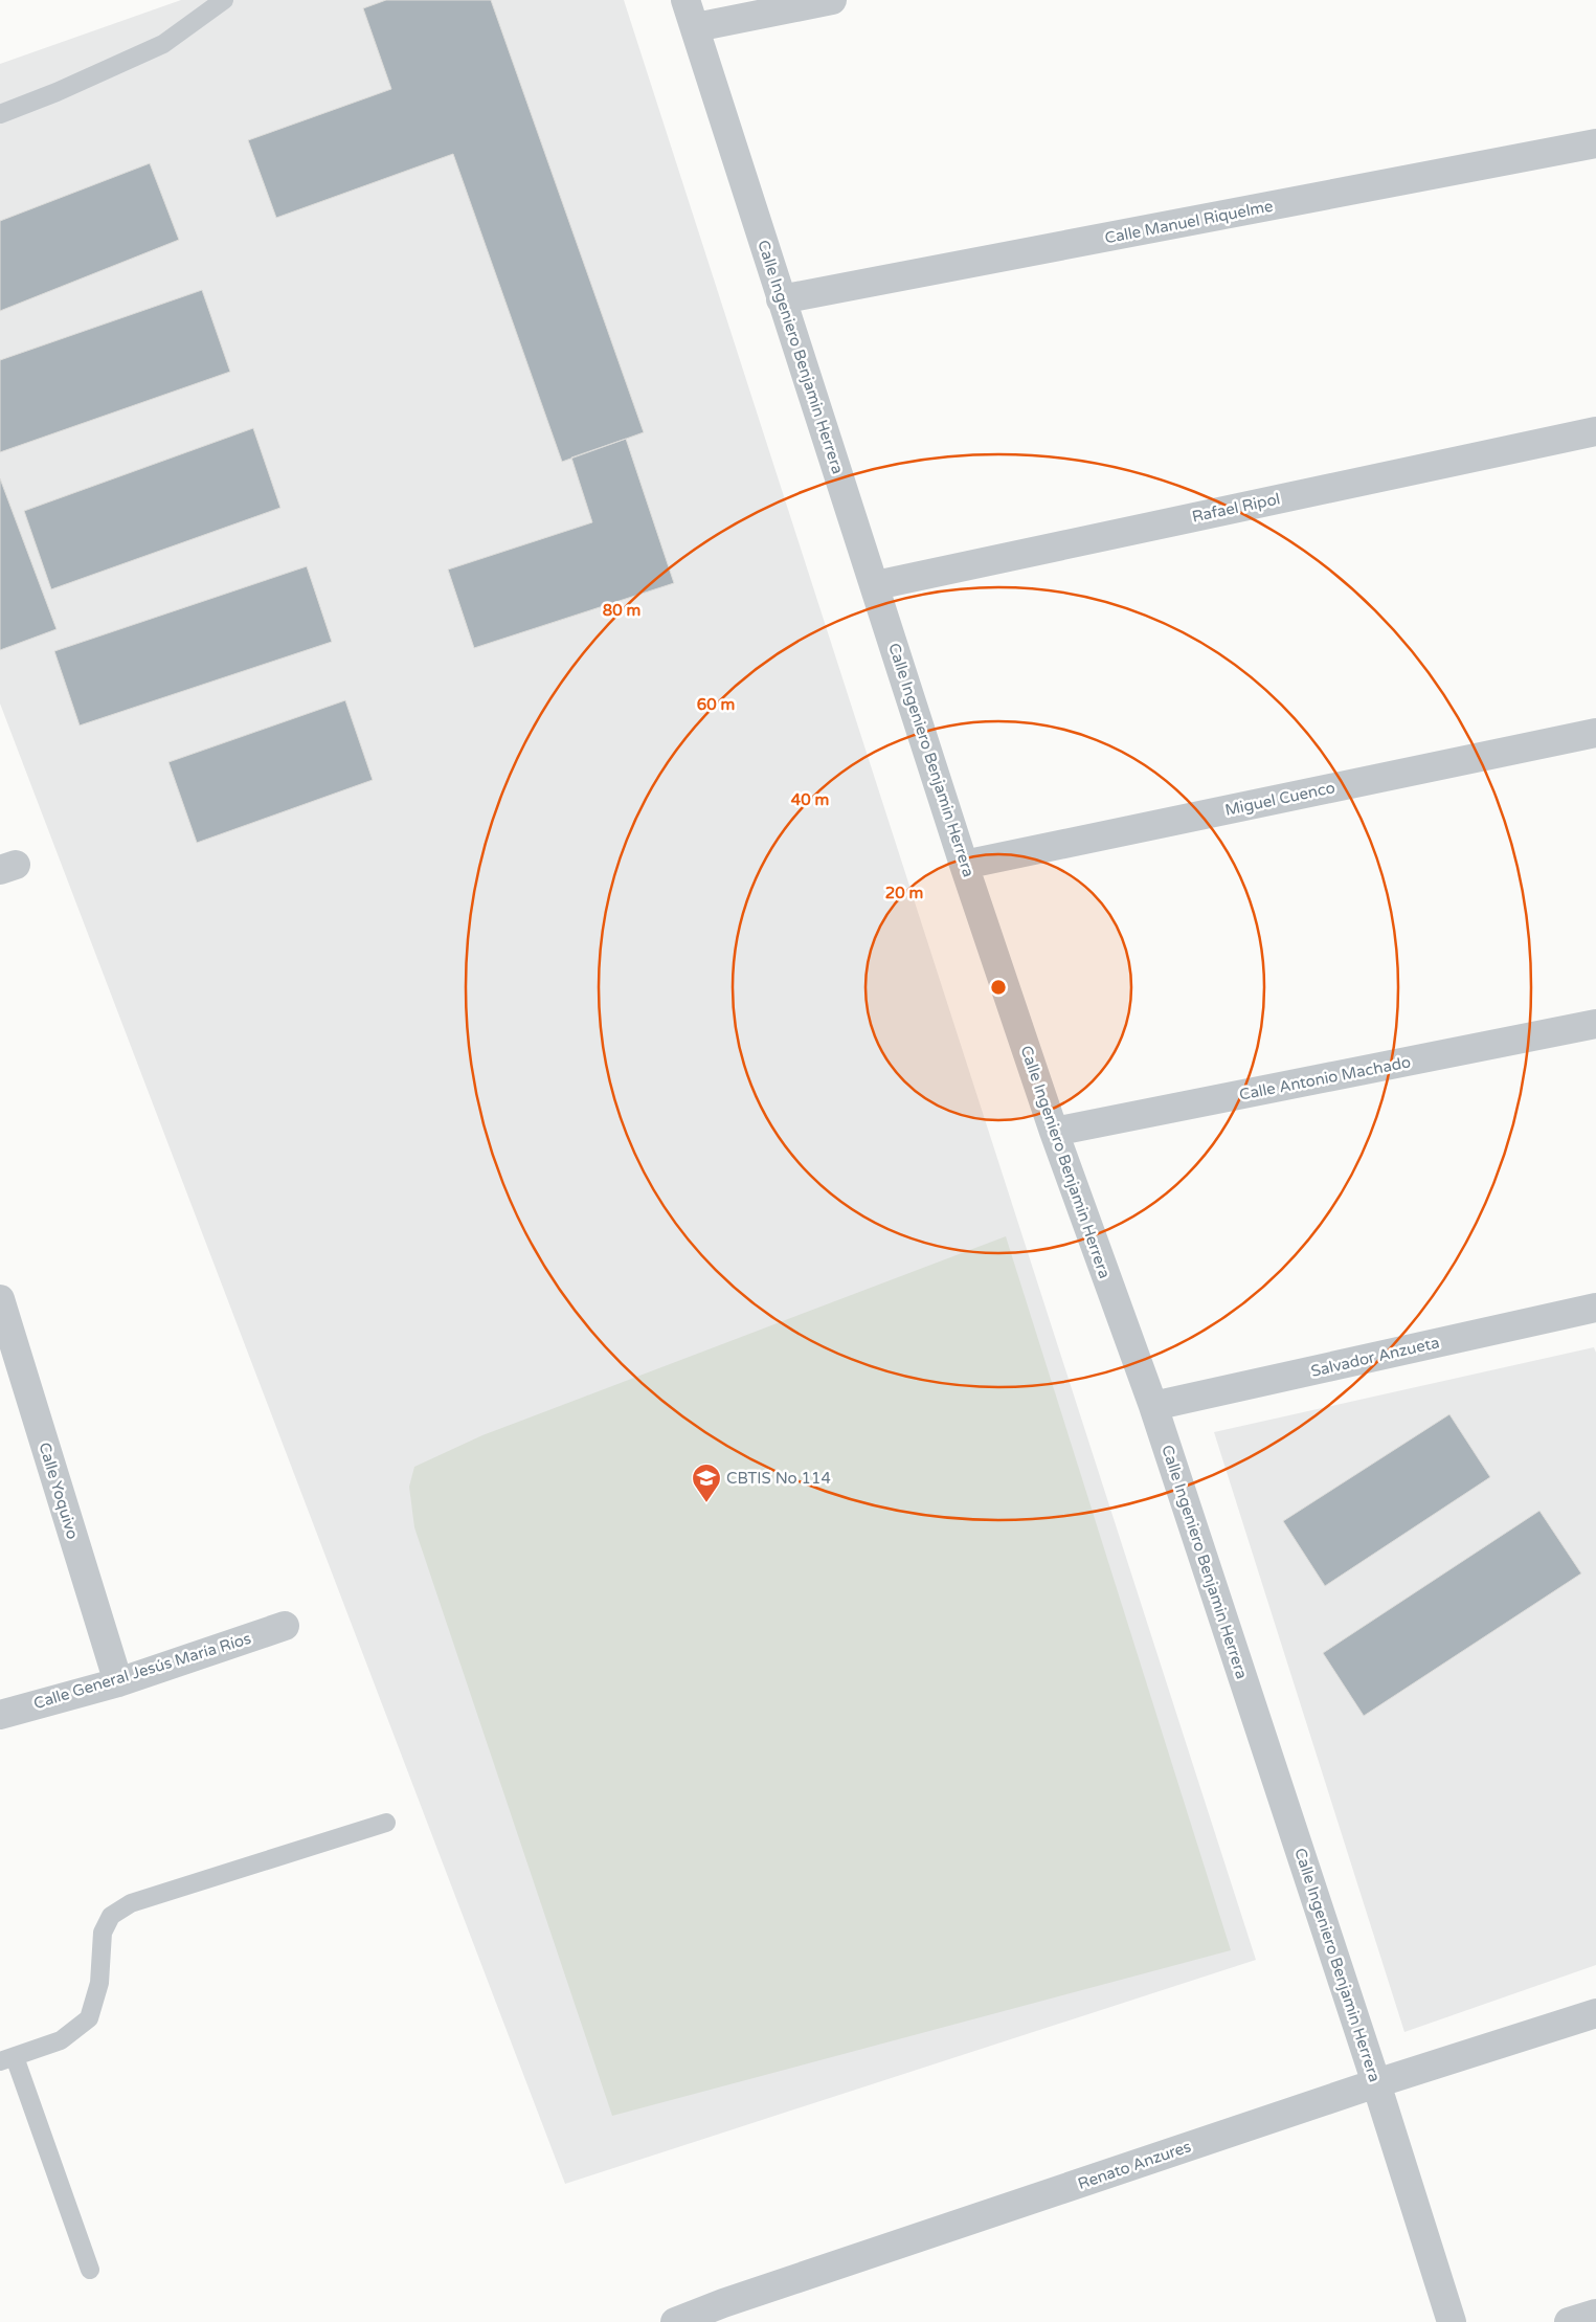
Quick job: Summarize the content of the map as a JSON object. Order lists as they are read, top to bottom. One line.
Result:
{"streets":{"street":["Calle Manuel Riquelme","Calle Ingeniero Benjamin Herrera","Rafael Ripol","Miguel Cuenco","Calle Antonio Machado","Salvador Anzueta","Calle Yoquivo","Calle General Jesús María Ríos","Renato Anzures"]},"crossings":[["Calle Manuel Riquelme","Calle Ingeniero Benjamin Herrera"],["Calle Ingeniero Benjamin Herrera","Rafael Ripol"],["Calle Ingeniero Benjamin Herrera","Miguel Cuenco"],["Calle Ingeniero Benjamin Herrera","Calle Antonio Machado"],["Calle Ingeniero Benjamin Herrera","Salvador Anzueta"],["Calle Ingeniero Benjamin Herrera","Renato Anzures"],["Calle Yoquivo","Calle General Jesús María Ríos"]],"places":{"school or university":["CBTIS No 114"]},"rings":["80 m","60 m","40 m","20 m"]}
